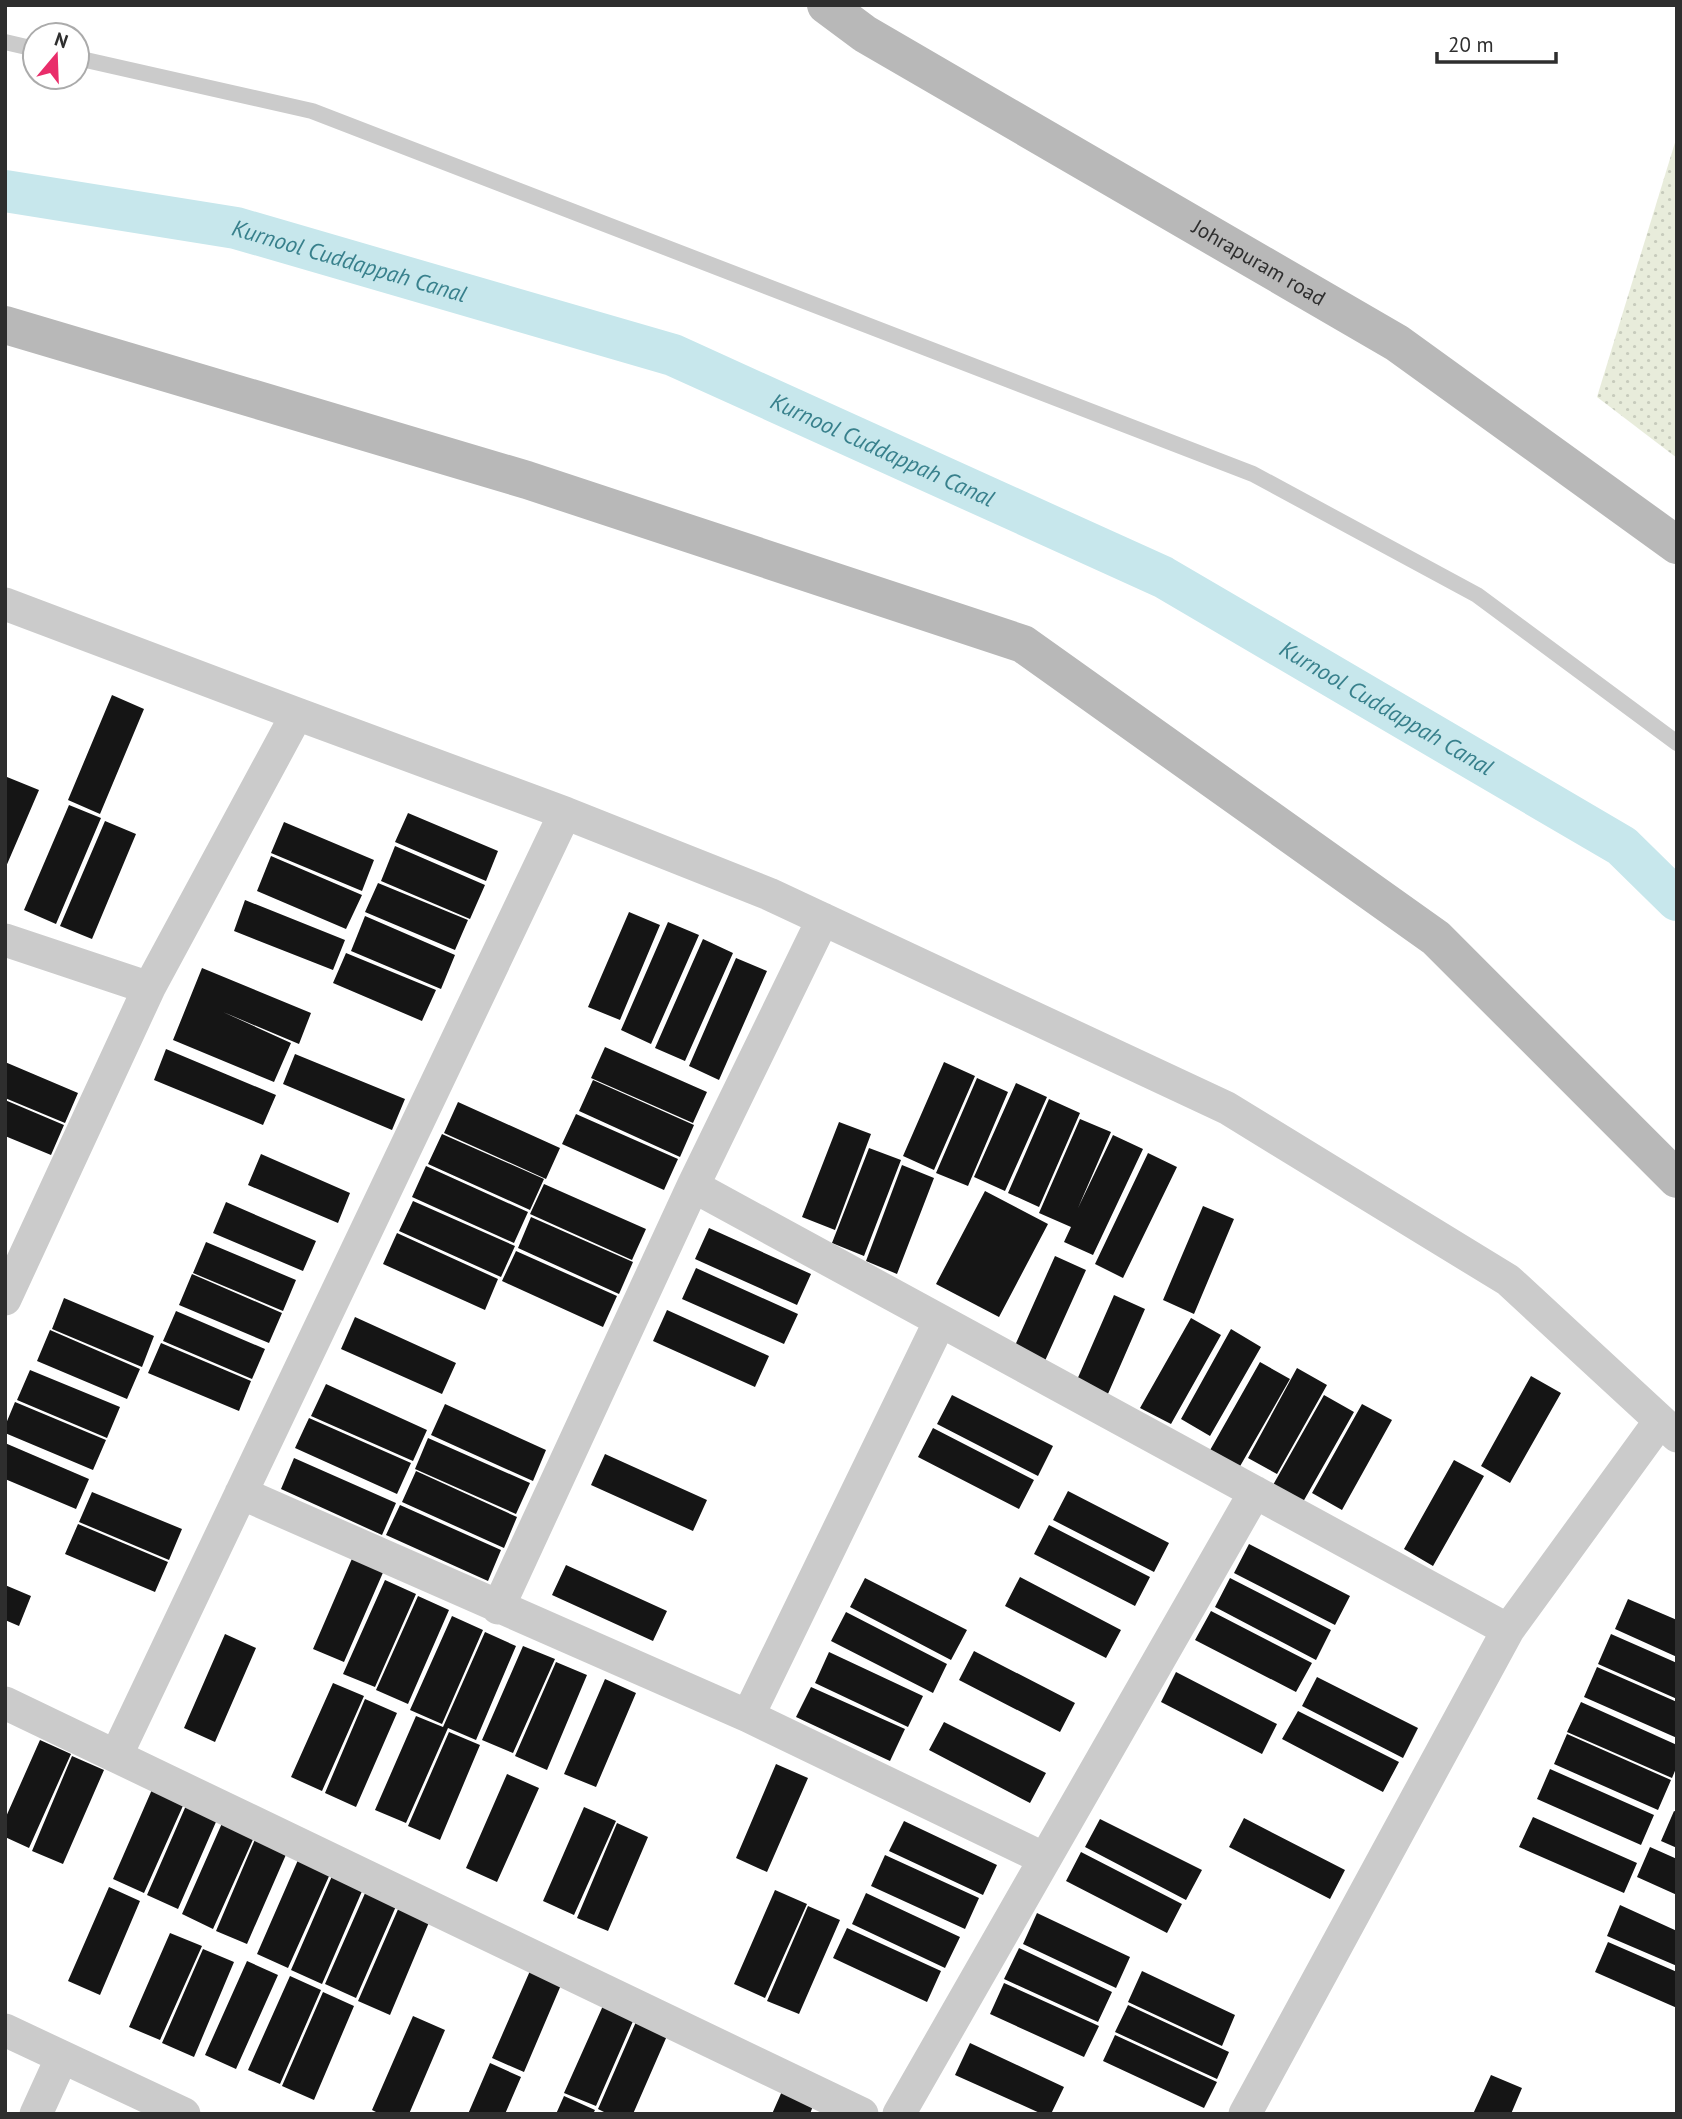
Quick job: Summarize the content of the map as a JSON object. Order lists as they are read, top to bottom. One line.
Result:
{"streets":{"street":["Johrapuram road"]},"water":["Kurnool Cuddappah Canal"],"scale_bar":"20 m","north":"top"}
